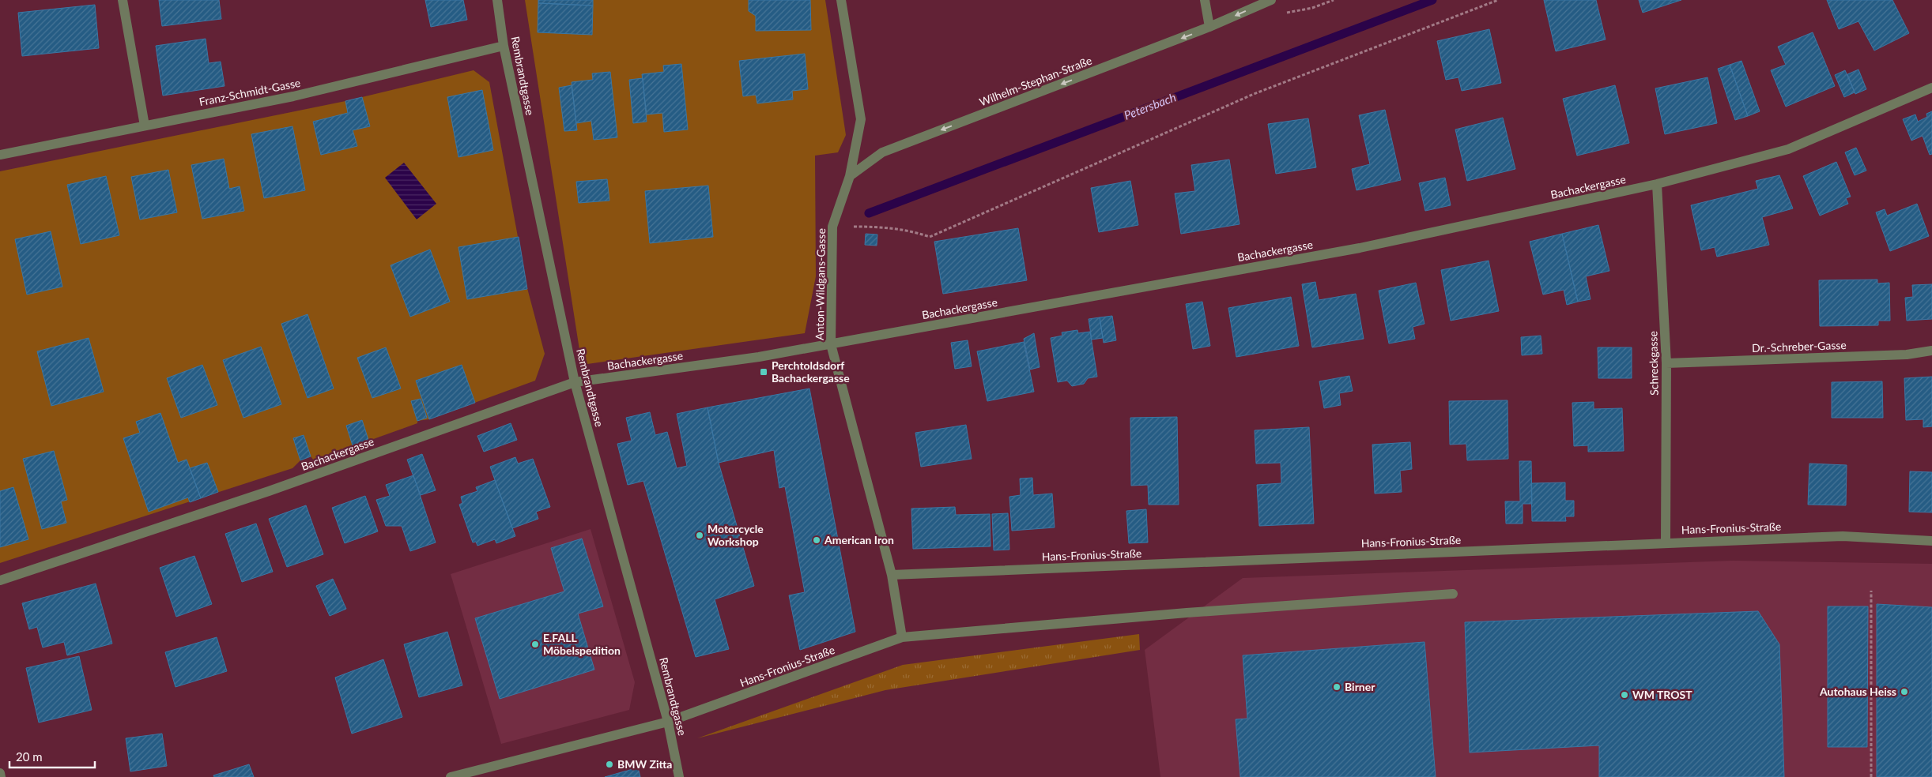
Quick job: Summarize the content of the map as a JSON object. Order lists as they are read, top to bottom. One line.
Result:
{"streets":{"street":["Rembrandtgasse","Wilhelm-Stephan-Straße","Franz-Schmidt-Gasse","Bachackergasse","Anton-Wildgans-Gasse","Dr.-Schreber-Gasse","Schreckgasse","Hans-Fronius-Straße"]},"crossings":[["Rembrandtgasse","Franz-Schmidt-Gasse"],["Rembrandtgasse","Bachackergasse"],["Rembrandtgasse","Hans-Fronius-Straße"],["Wilhelm-Stephan-Straße","Anton-Wildgans-Gasse"],["Bachackergasse","Anton-Wildgans-Gasse"],["Bachackergasse","Schreckgasse"],["Anton-Wildgans-Gasse","Hans-Fronius-Straße"],["Dr.-Schreber-Gasse","Schreckgasse"],["Schreckgasse","Hans-Fronius-Straße"]],"one_way":["Wilhelm-Stephan-Straße"],"water":["Petersbach"],"places":{"transit":["Perchtoldsdorf Bachackergasse"],"other":["Motorcycle Workshop","American Iron","E.FALL Möbelspedition","Birner","Autohaus Heiss","WM TROST","BMW Zitta"]},"scale_bar":"20 m"}
